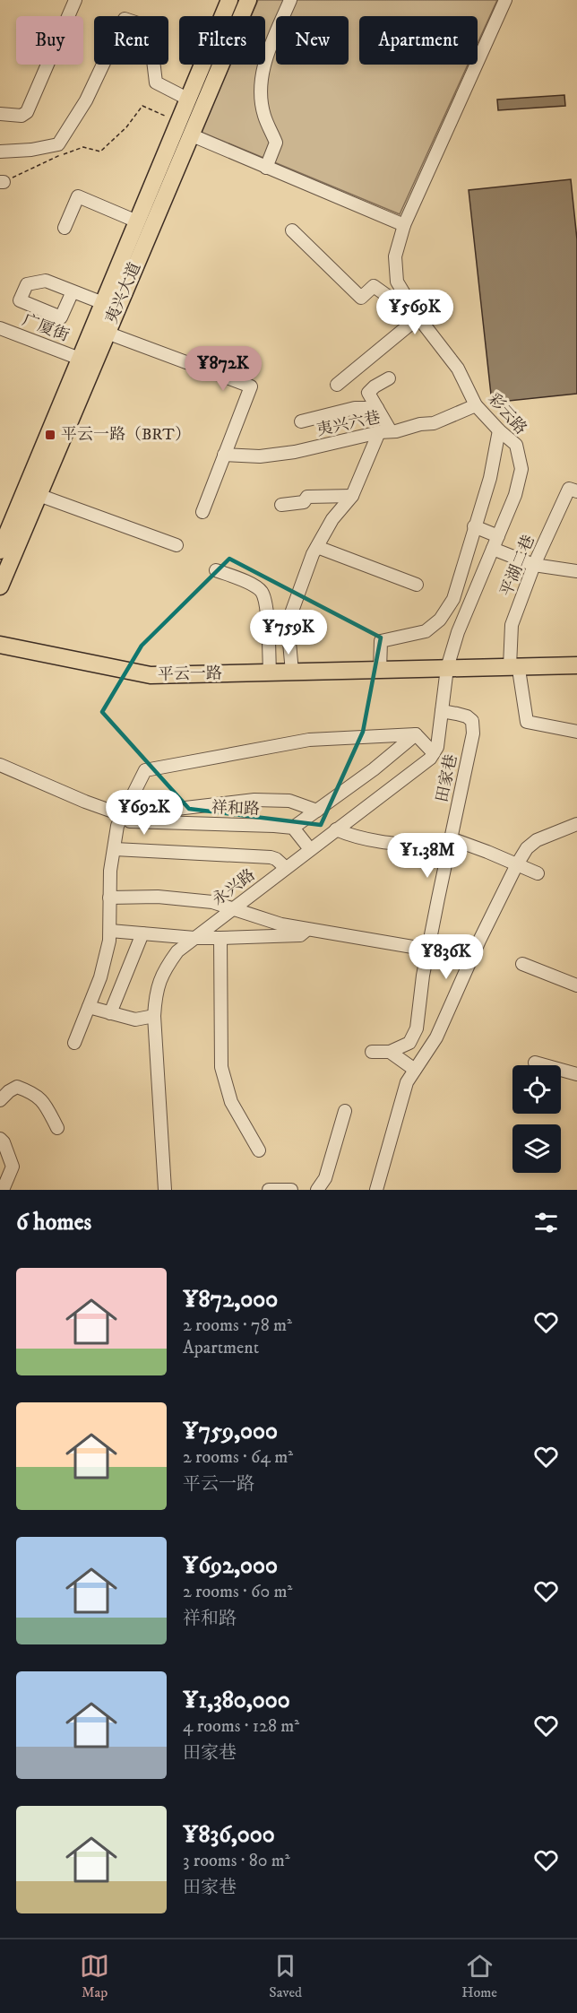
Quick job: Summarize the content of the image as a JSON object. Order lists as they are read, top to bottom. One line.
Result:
{"streets":{"main road":["夷兴大道","平云一路"],"street":["广厦街","彩云路","夷兴六巷","平湖二巷","田家巷","祥和路","永兴路"]},"crossings":[["夷兴大道","广厦街"],["彩云路","夷兴六巷"],["彩云路","平云一路"],["平湖二巷","平云一路"]],"places":{"transit":["平云一路（BRT）"]},"page":{"chip":["Buy","Rent","Filters","New","Apartment"],"price":["¥569K","¥872K","¥759K","¥692K","¥1.38M","¥836K"],"heading":"6 homes","list":[{"name":"¥872,000","note":"2 rooms · 78 m² · Apartment"},{"name":"¥759,000","note":"2 rooms · 64 m² · 平云一路"},{"name":"¥692,000","note":"2 rooms · 60 m² · 祥和路"},{"name":"¥1,380,000","note":"4 rooms · 128 m² · 田家巷"},{"name":"¥836,000","note":"3 rooms · 80 m² · 田家巷"}],"tabs":["Map","Saved","Home"]}}
